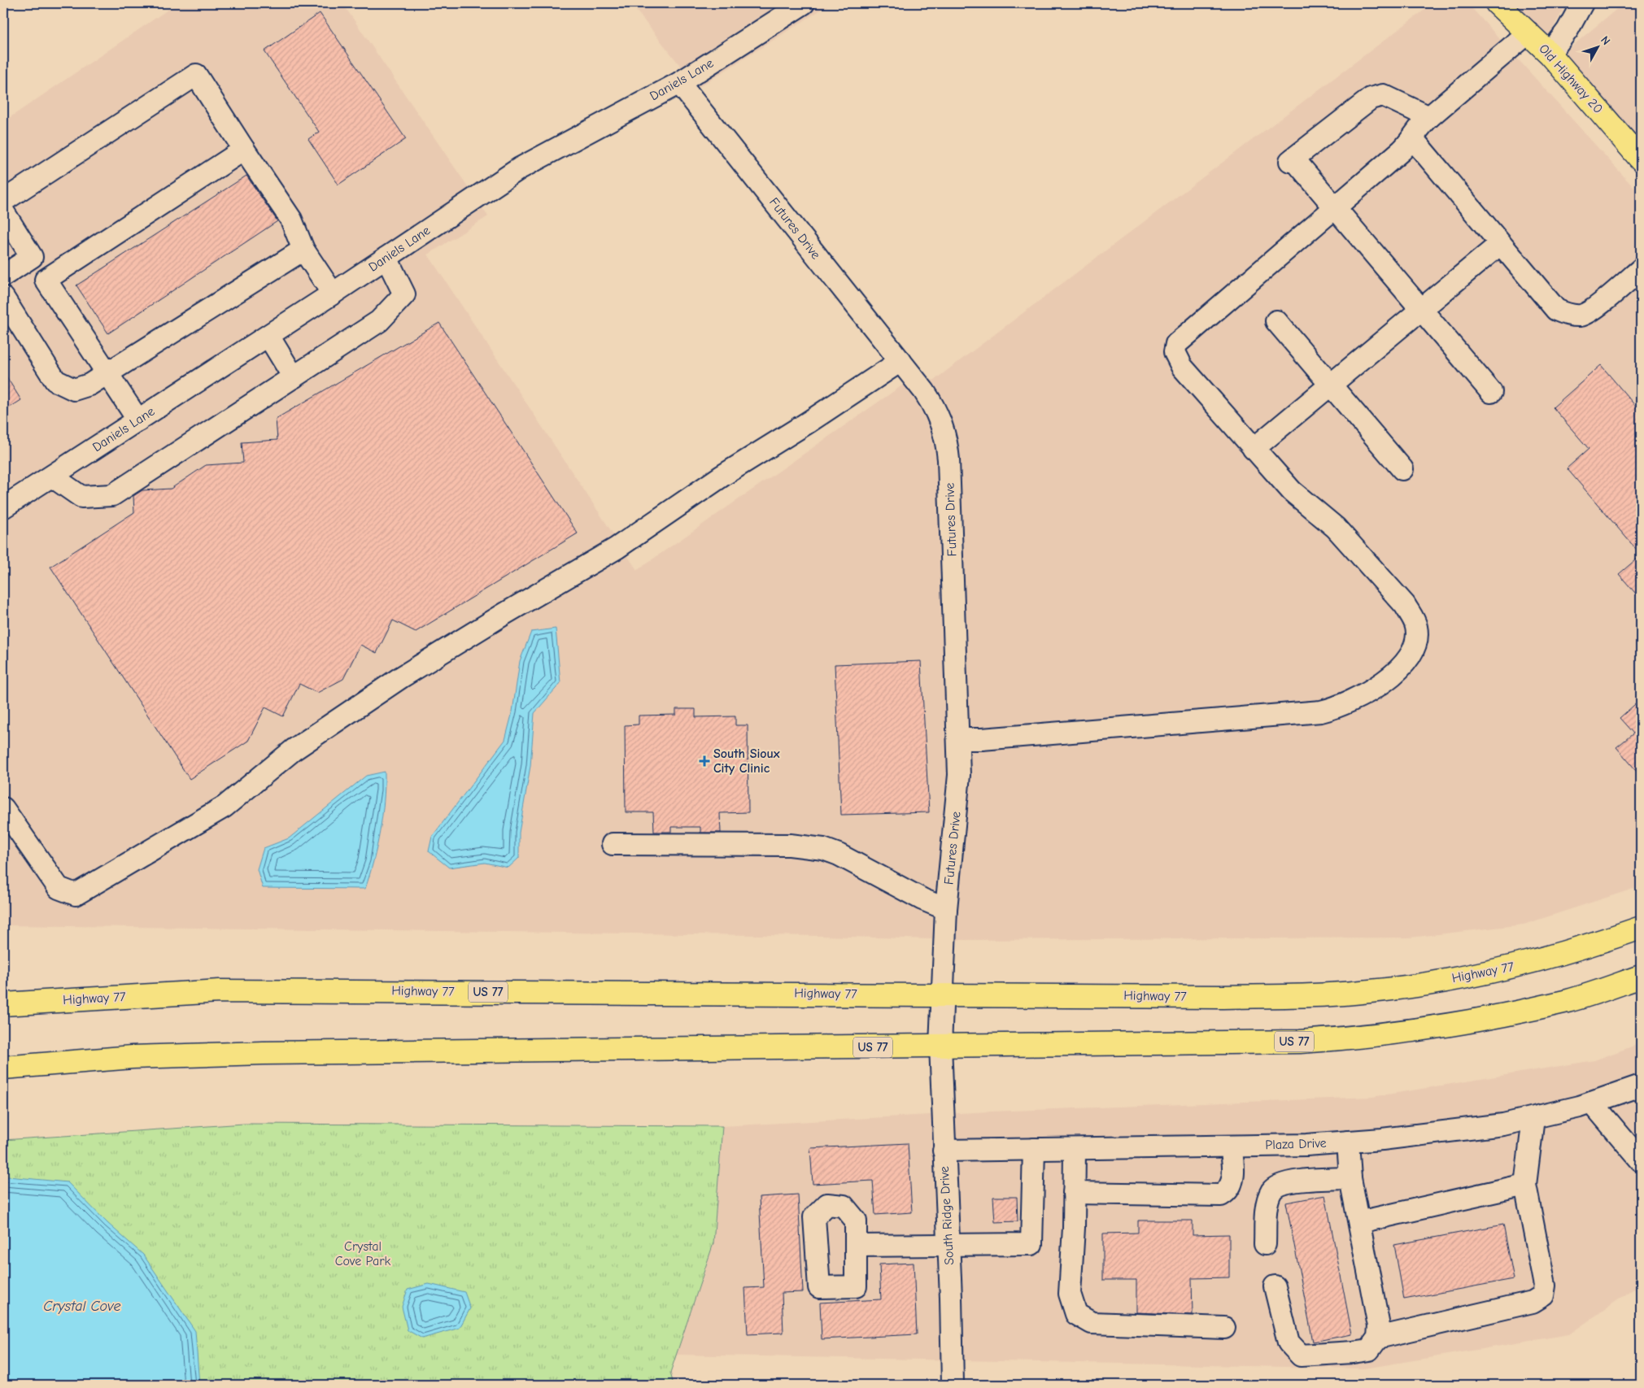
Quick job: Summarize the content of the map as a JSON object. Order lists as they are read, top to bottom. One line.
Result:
{"streets":{"main road":["Old Highway 20","Highway 77","US 77"],"street":["Daniels Lane","Futures Drive","Plaza Drive","South Ridge Drive"]},"crossings":[["Daniels Lane","Futures Drive"],["Futures Drive","Highway 77"],["Futures Drive","US 77"],["Futures Drive","South Ridge Drive"],["US 77","South Ridge Drive"],["Plaza Drive","South Ridge Drive"]],"water":["Crystal Cove"],"parks":["Crystal Cove Park"],"places":{"health":["South Sioux City Clinic"]},"north":"top right"}
